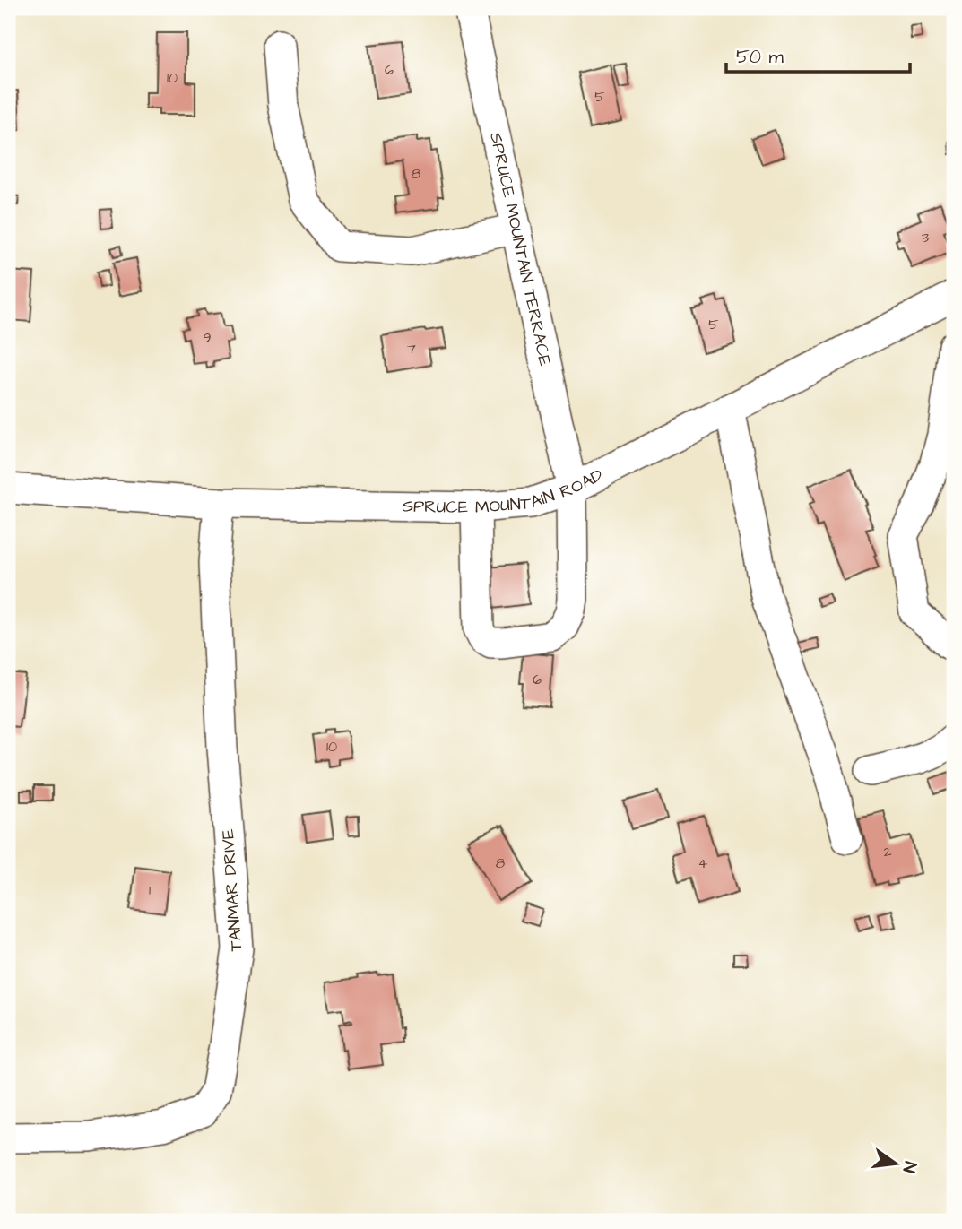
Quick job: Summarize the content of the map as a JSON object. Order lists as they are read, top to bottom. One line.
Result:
{"streets":{"street":["SPRUCE MOUNTAIN TERRACE","SPRUCE MOUNTAIN ROAD","TANMAR DRIVE"]},"crossings":[["SPRUCE MOUNTAIN TERRACE","SPRUCE MOUNTAIN ROAD"],["SPRUCE MOUNTAIN ROAD","TANMAR DRIVE"]],"house_numbers":["6","10","5","8","3","5","9","7","6","10","2","8","4","1"],"scale_bar":"50 m","north":"right"}
